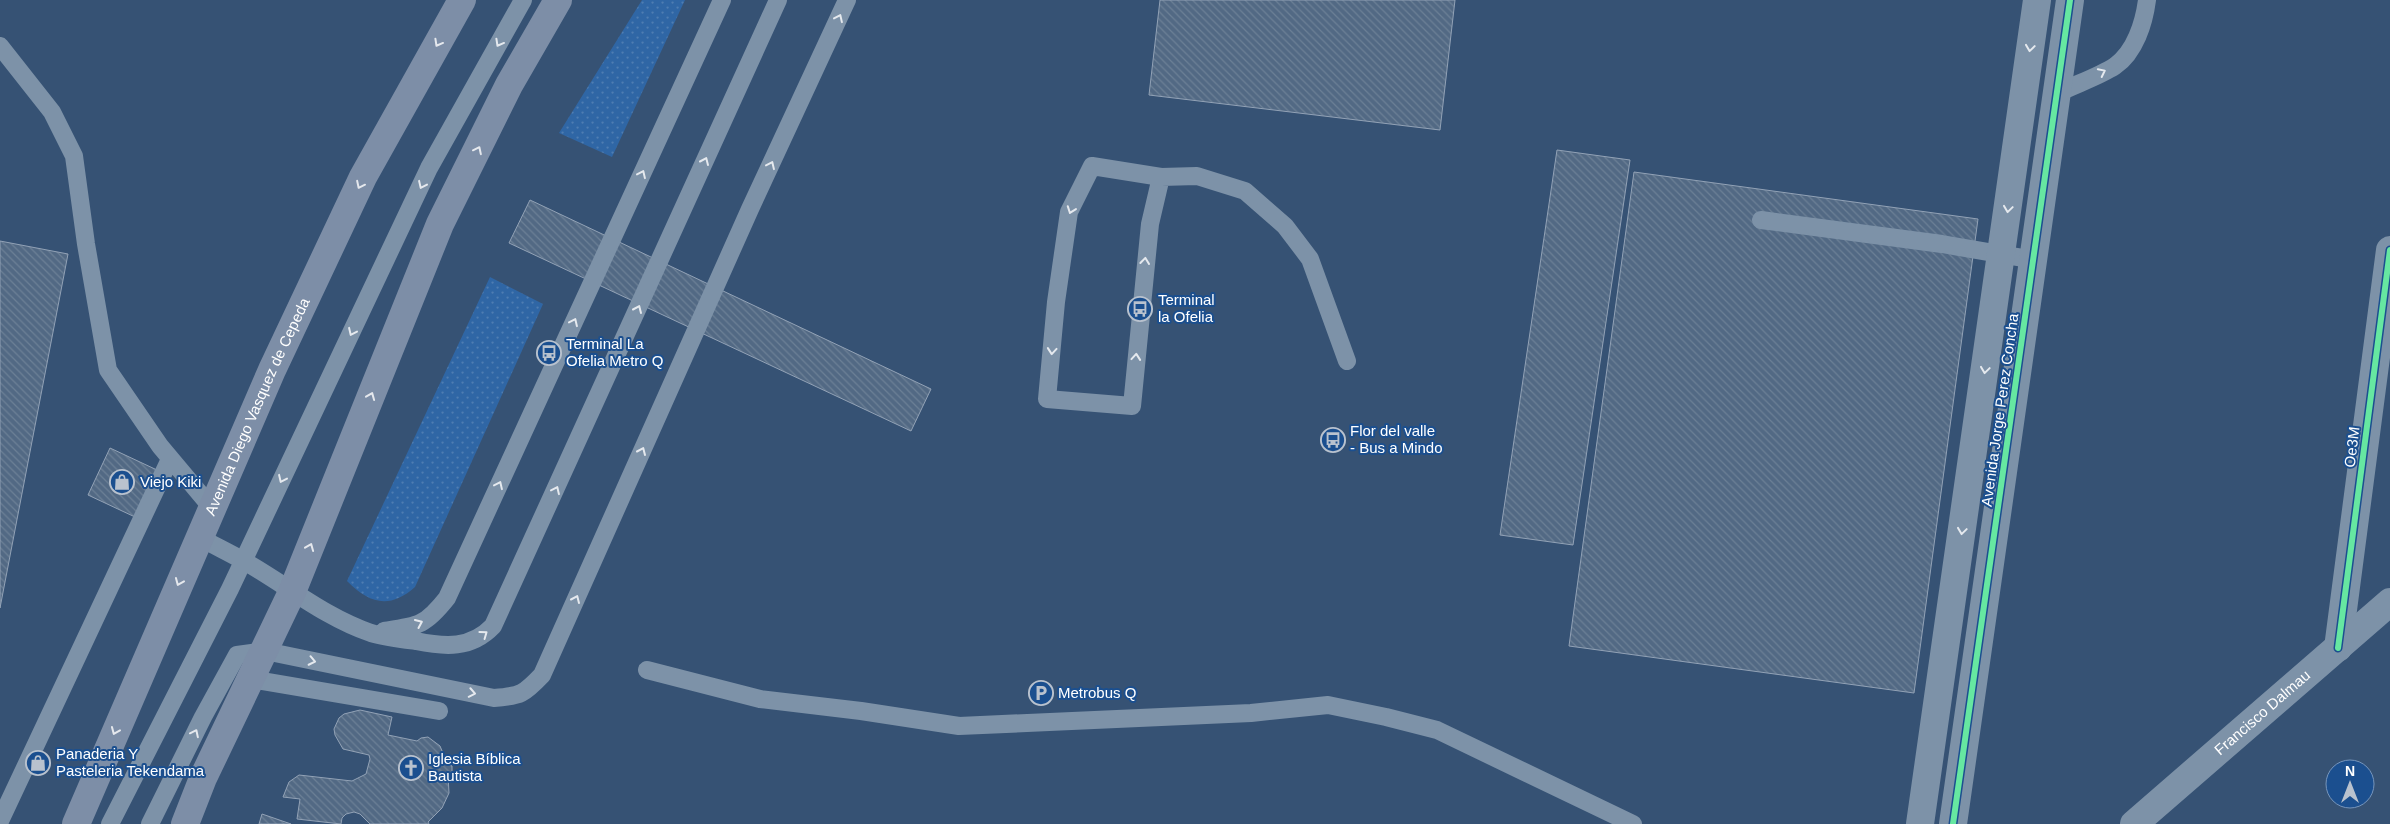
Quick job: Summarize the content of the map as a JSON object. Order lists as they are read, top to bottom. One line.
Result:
{"streets":{"main road":["Avenida Diego Vasquez de Cepeda"],"street":["Avenida Jorge Perez Concha","Oe3M","Francisco Dalmau"]},"crossings":[["Oe3M","Francisco Dalmau"]],"places":{"bus stop":["Terminal la Ofelia","Terminal La Ofelia Metro Q","Flor del valle - Bus a Mindo"],"shop":["Viejo Kiki","Panaderia Y Pasteleria Tekendama"],"parking":["Metrobus Q"],"church":["Iglesia Bíblica Bautista"]},"north":"top"}
